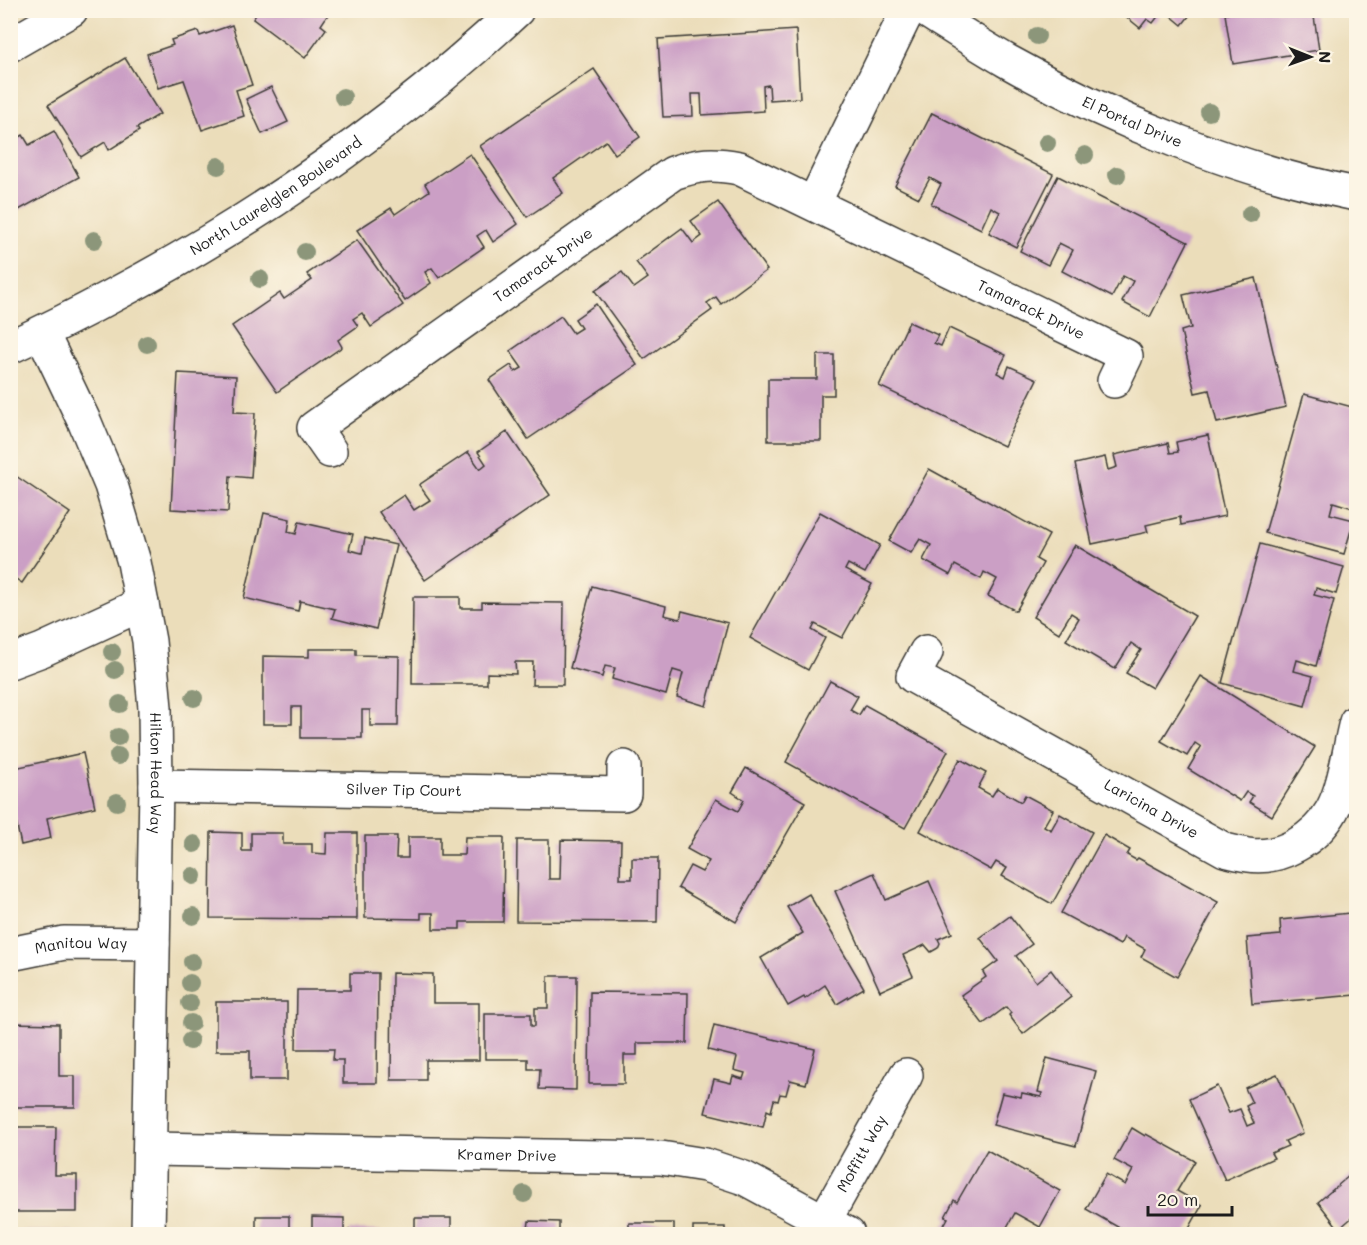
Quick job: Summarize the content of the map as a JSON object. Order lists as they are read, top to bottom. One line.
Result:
{"streets":{"street":["El Portal Drive","North Laurelglen Boulevard","Tamarack Drive","Hilton Head Way","Silver Tip Court","Laricina Drive","Manitou Way","Kramer Drive","Moffitt Way"]},"crossings":[["North Laurelglen Boulevard","Hilton Head Way"],["Hilton Head Way","Silver Tip Court"],["Hilton Head Way","Manitou Way"],["Hilton Head Way","Kramer Drive"],["Kramer Drive","Moffitt Way"]],"scale_bar":"20 m","north":"right"}
